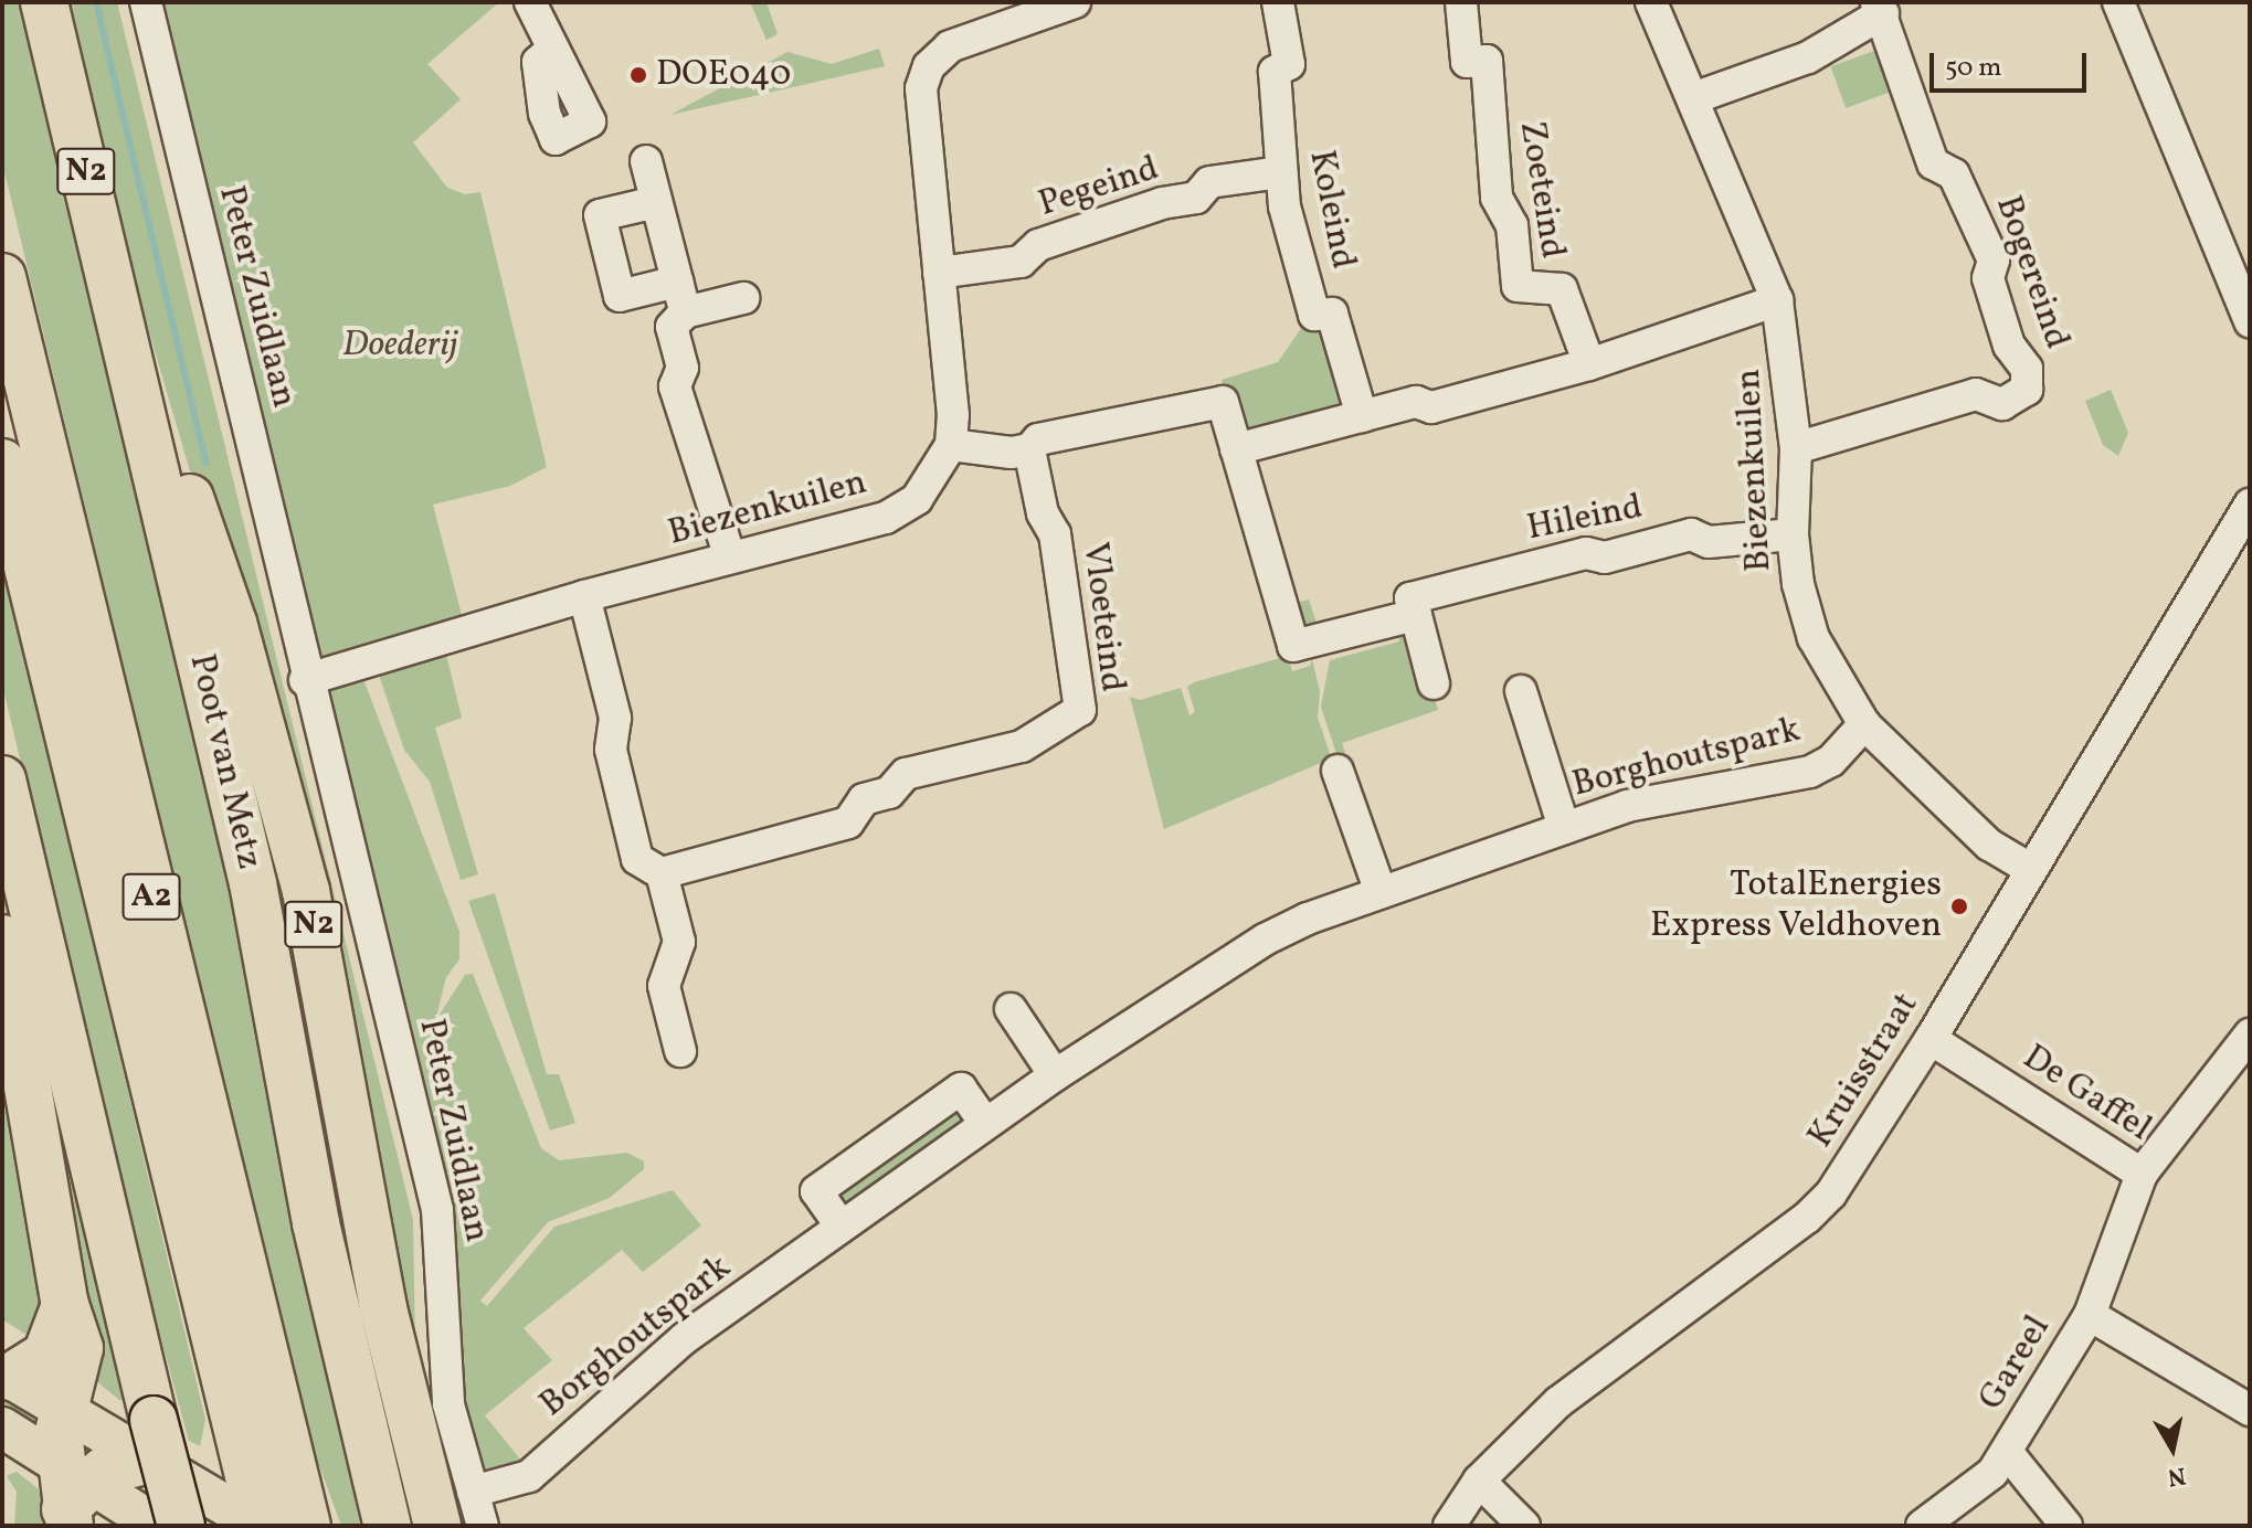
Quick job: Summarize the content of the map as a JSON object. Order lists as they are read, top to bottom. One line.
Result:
{"streets":{"highway":["N2","Poot van Metz","A2"],"street":["Pegeind","Zoeteind","Koleind","Bogereind","Peter Zuidlaan","Biezenkuilen","Hileind","Vloeteind","Borghoutspark","Kruisstraat","De Gaffel","Gareel"]},"crossings":[["N2","Poot van Metz"],["Pegeind","Koleind"],["Bogereind","Biezenkuilen"],["Peter Zuidlaan","Biezenkuilen"],["Peter Zuidlaan","Borghoutspark"],["Biezenkuilen","Hileind"],["Biezenkuilen","Borghoutspark"],["Biezenkuilen","Kruisstraat"],["Kruisstraat","De Gaffel"],["De Gaffel","Gareel"]],"parks":["Doederij"],"places":["DOE040","TotalEnergies Express Veldhoven"],"scale_bar":"50 m","north":"bottom"}
